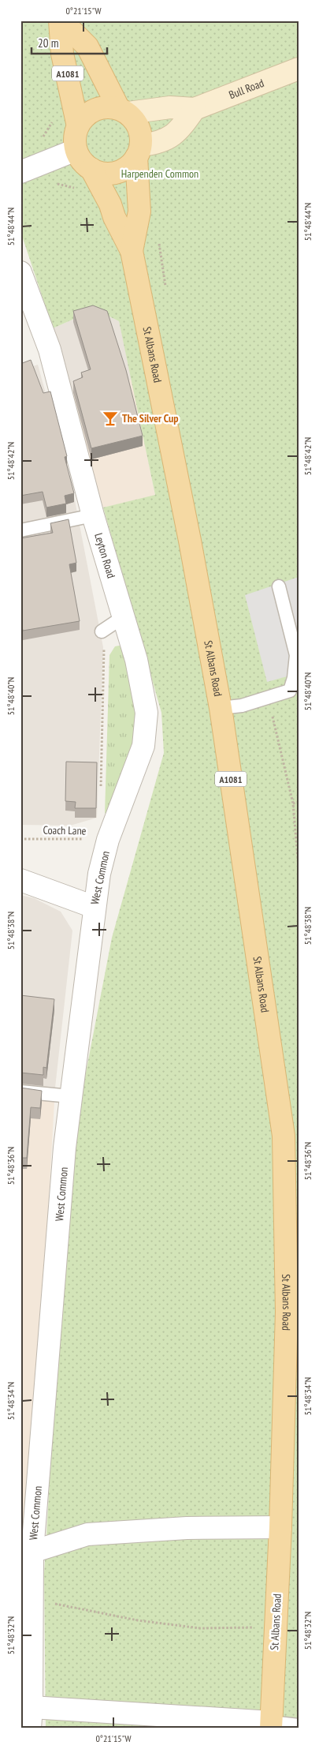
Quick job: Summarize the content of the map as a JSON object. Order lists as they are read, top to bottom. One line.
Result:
{"streets":{"main road":["A1081","St Albans Road"],"street":["Bull Road","Leyton Road","West Common"],"path":["Coach Lane"]},"crossings":[["Bull Road","St Albans Road"],["St Albans Road","West Common"],["Leyton Road","Coach Lane"],["Leyton Road","West Common"],["Coach Lane","West Common"]],"parks":["Harpenden Common"],"places":{"bar":["The Silver Cup"]},"scale_bar":"20 m","coordinates":["0°21'15\"W","51°48'44\"N","51°48'42\"N","51°48'40\"N","51°48'38\"N","51°48'36\"N","51°48'34\"N","51°48'32\"N"]}
